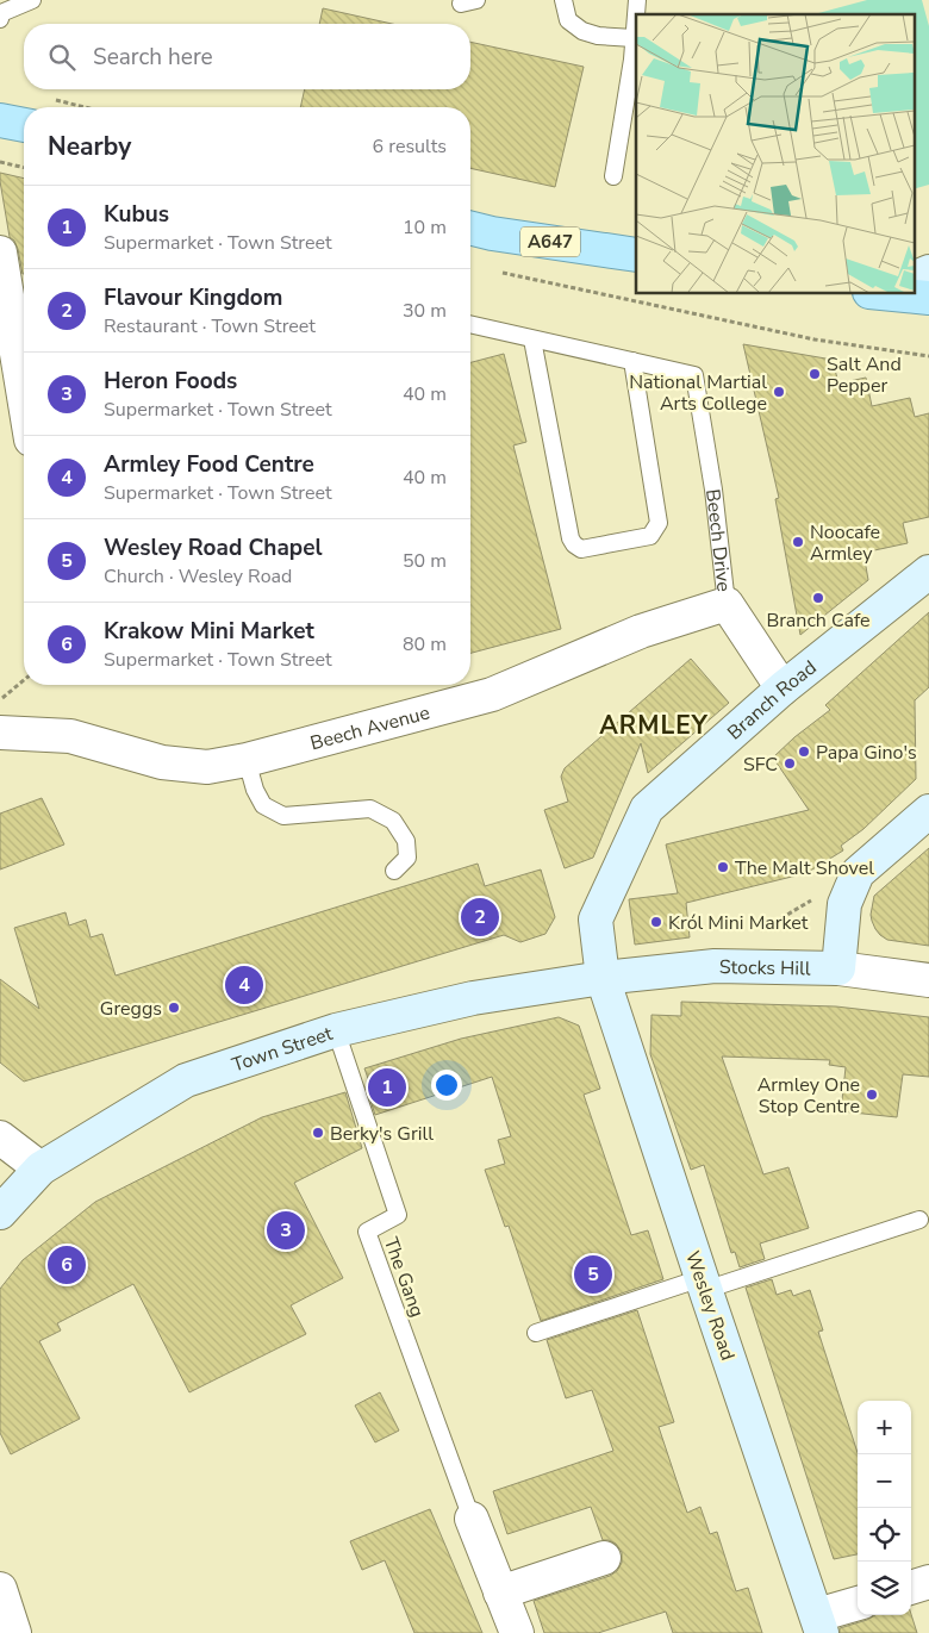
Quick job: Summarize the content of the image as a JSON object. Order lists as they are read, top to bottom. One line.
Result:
{"streets":{"main road":["A647"],"street":["Beech Drive","Branch Road","Beech Avenue","Stocks Hill","Town Street","Wesley Road"],"lane":["The Gang"]},"crossings":[["Beech Drive","Branch Road"],["Beech Drive","Beech Avenue"],["Branch Road","Stocks Hill"],["Branch Road","Town Street"],["Branch Road","Wesley Road"],["Stocks Hill","Town Street"],["Stocks Hill","Wesley Road"],["Town Street","The Gang"],["Town Street","Wesley Road"]],"districts":["ARMLEY"],"places":["Salt And Pepper","National Martial Arts College","Noocafe Armley","Branch Cafe","Papa Gino's","SFC","The Malt Shovel","Król Mini Market","Greggs","Armley One Stop Centre","Berky's Grill"],"page":{"search":"Search here","heading":["Nearby","6 results"],"list":[{"mark":"1","name":"Kubus","note":"Supermarket · Town Street","value":"10 m"},{"mark":"2","name":"Flavour Kingdom","note":"Restaurant · Town Street","value":"30 m"},{"mark":"3","name":"Heron Foods","note":"Supermarket · Town Street","value":"40 m"},{"mark":"4","name":"Armley Food Centre","note":"Supermarket · Town Street","value":"40 m"},{"mark":"5","name":"Wesley Road Chapel","note":"Church · Wesley Road","value":"50 m"},{"mark":"6","name":"Krakow Mini Market","note":"Supermarket · Town Street","value":"80 m"}],"pins":["2","4","1","3","6","5"],"map_buttons":["+","−"]}}
